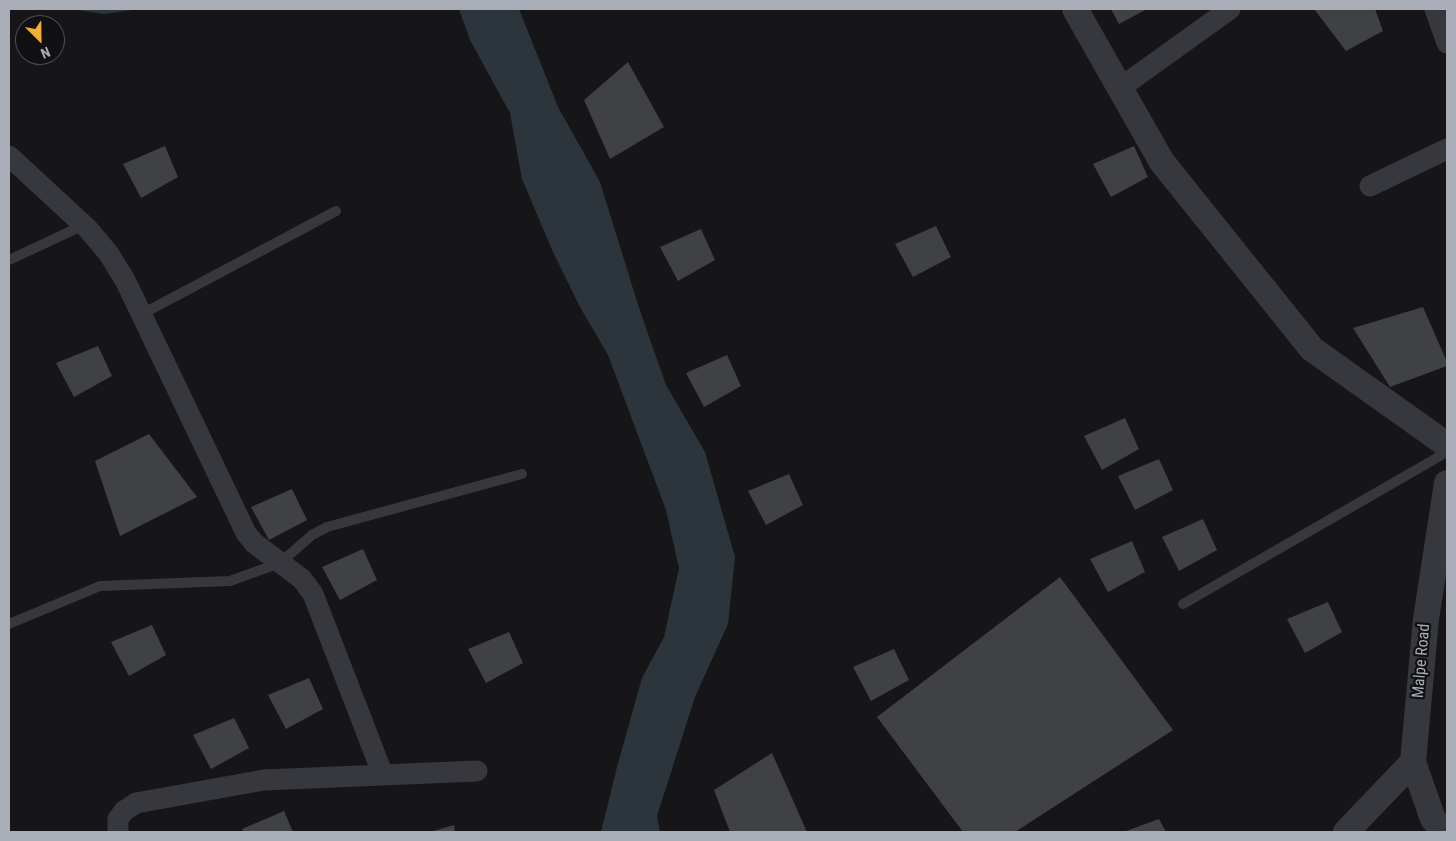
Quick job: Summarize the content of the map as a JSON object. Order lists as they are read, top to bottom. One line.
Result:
{"streets":{"street":["Malpe Road"]},"north":"bottom right"}
